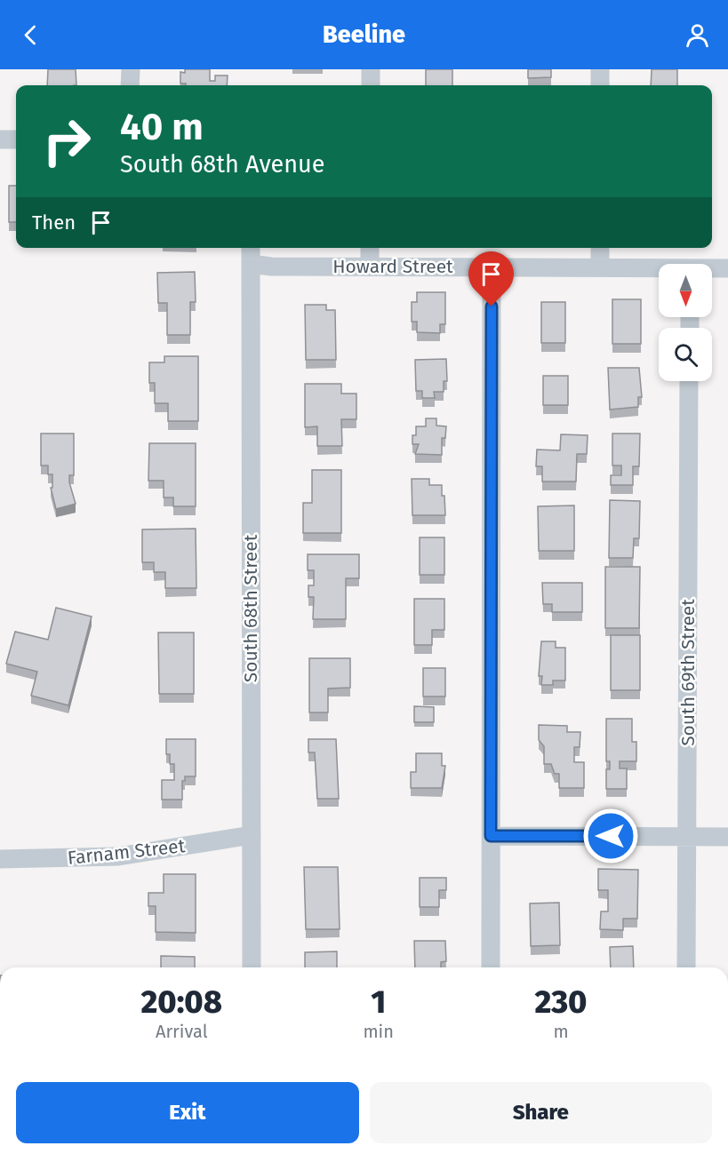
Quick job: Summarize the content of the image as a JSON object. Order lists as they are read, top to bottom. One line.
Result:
{"streets":{"street":["Howard Street","South 68th Street","South 69th Street","Farnam Street"]},"crossings":[["Howard Street","South 68th Street"],["South 68th Street","Farnam Street"]],"north":"bottom","page":{"header":"Beeline","turn":["40 m","South 68th Avenue"],"then":"Then","eta":["20:08","Arrival","1","min","230","m"],"buttons":["Exit","Share"]}}
